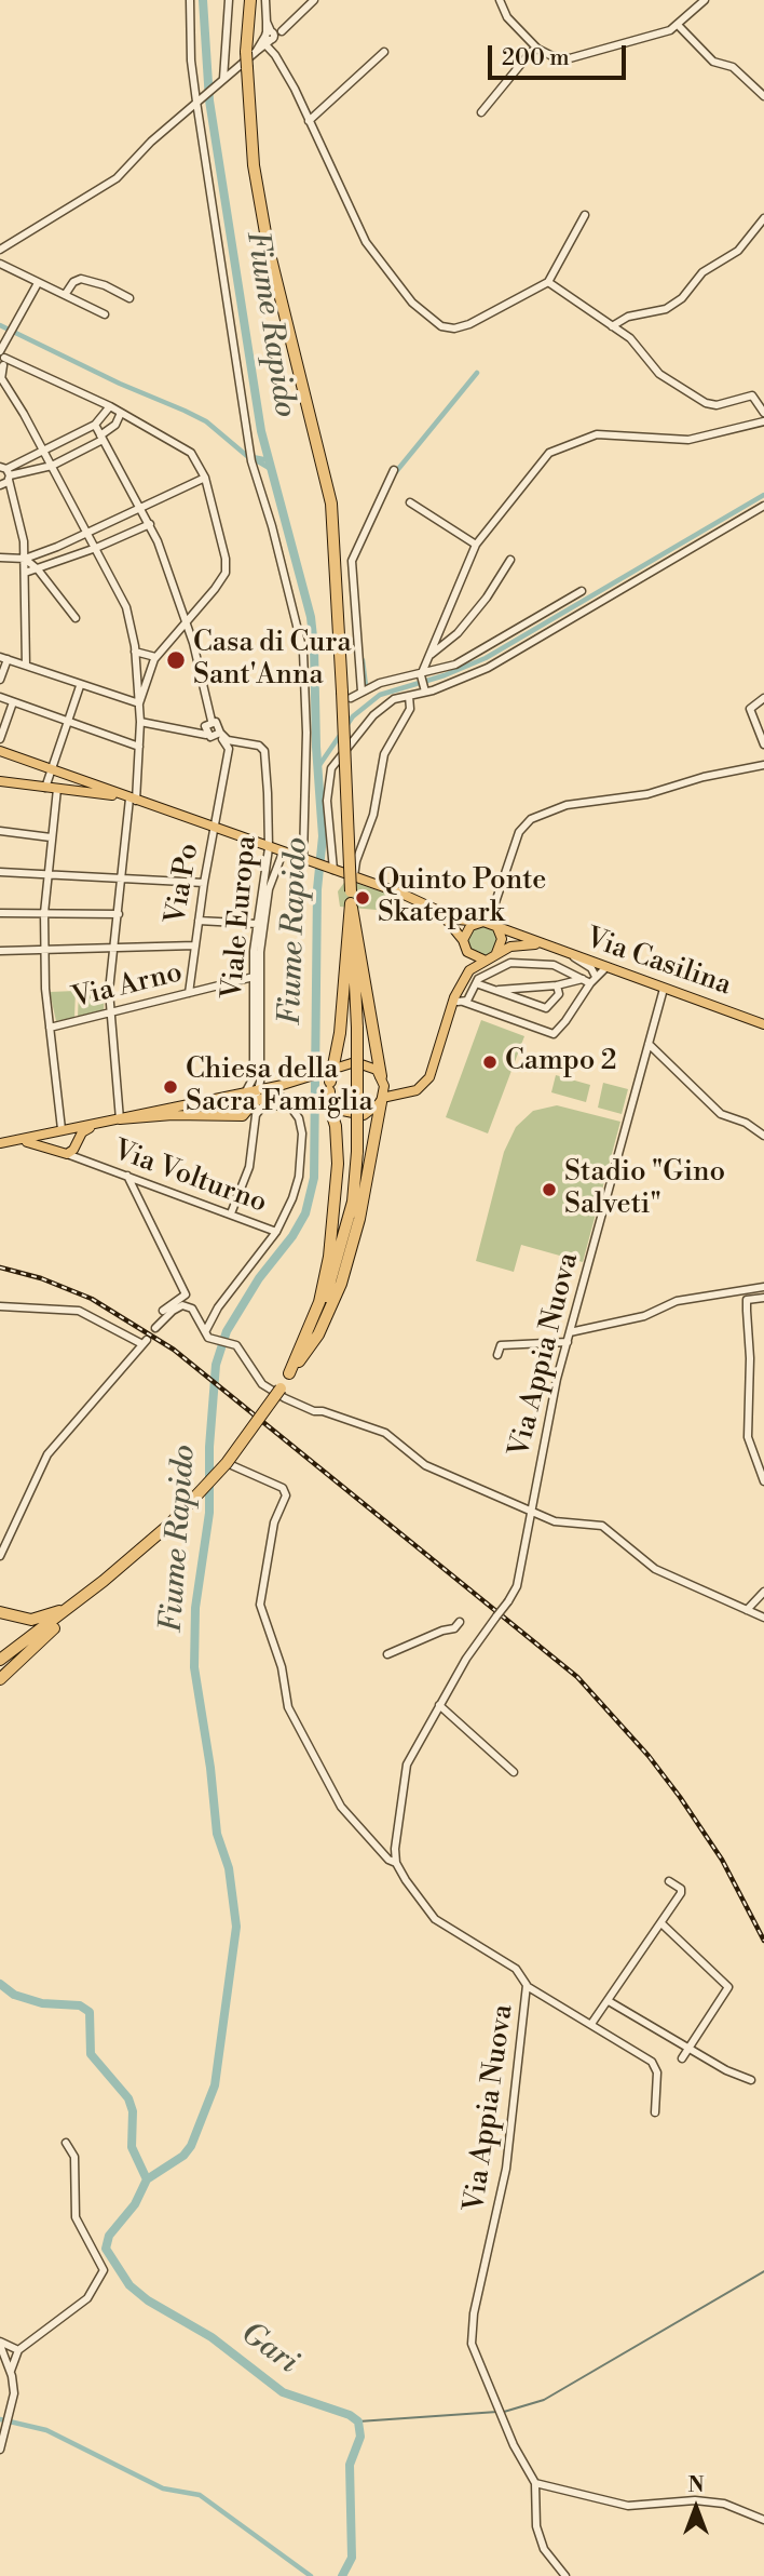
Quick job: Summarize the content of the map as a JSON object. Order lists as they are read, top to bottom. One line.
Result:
{"streets":{"main road":["Via Casilina"],"street":["Via Po","Viale Europa","Via Arno","Via Volturno","Via Appia Nuova"]},"crossings":[["Via Po","Viale Europa"],["Via Po","Via Casilina"],["Via Po","Via Arno"],["Viale Europa","Via Casilina"],["Viale Europa","Via Arno"],["Via Casilina","Via Appia Nuova"]],"water":["Fiume Rapido","Gari"],"places":["Casa di Cura Sant'Anna","Quinto Ponte Skatepark","Campo 2","Chiesa della Sacra Famiglia","Stadio \"Gino Salveti\""],"scale_bar":"200 m","north":"top"}
